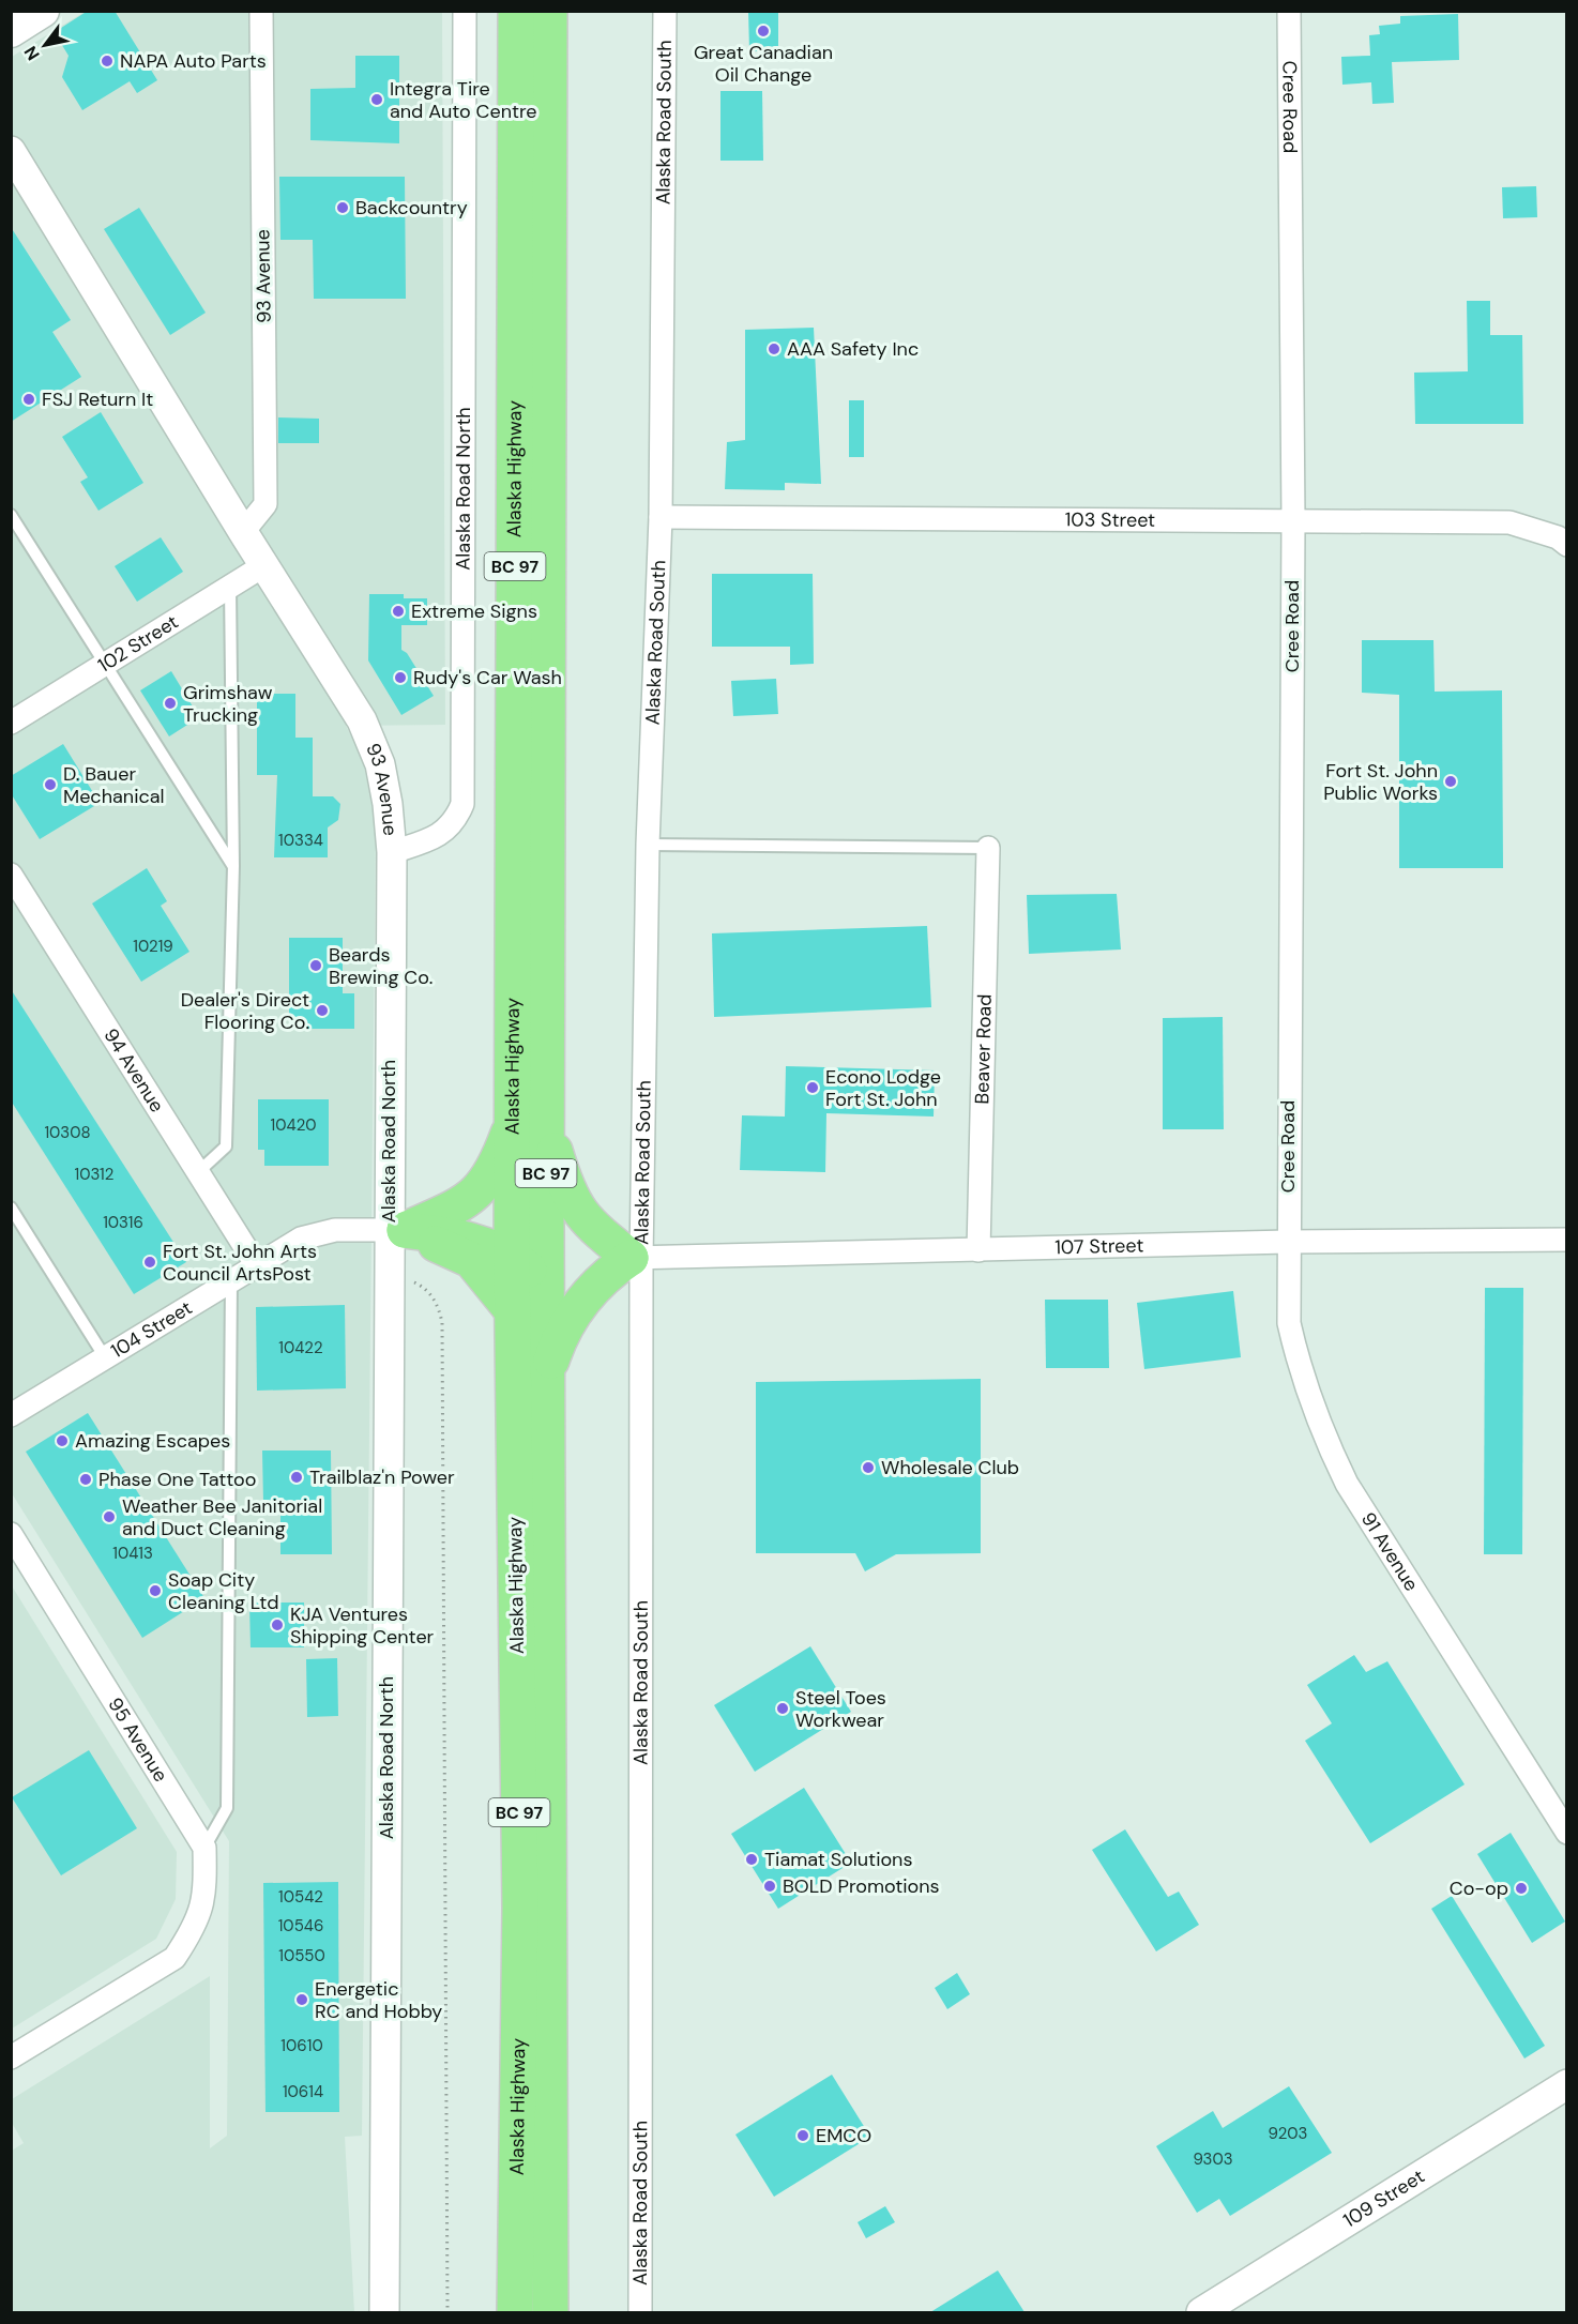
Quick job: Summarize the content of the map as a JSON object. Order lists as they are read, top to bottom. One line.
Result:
{"streets":{"highway":["Alaska Highway","BC 97"],"street":["Cree Road","Alaska Road South","93 Avenue","Alaska Road North","103 Street","102 Street","Beaver Road","94 Avenue","107 Street","104 Street","91 Avenue","95 Avenue","109 Street"]},"crossings":[["Cree Road","103 Street"],["Cree Road","107 Street"],["Cree Road","91 Avenue"],["Alaska Road South","103 Street"],["Alaska Road South","107 Street"],["93 Avenue","Alaska Road North"],["93 Avenue","102 Street"],["Alaska Road North","104 Street"],["Beaver Road","107 Street"],["94 Avenue","104 Street"],["107 Street","91 Avenue"]],"places":["Great Canadian Oil Change","NAPA Auto Parts","Integra Tire and Auto Centre","Backcountry","AAA Safety Inc","FSJ Return It","Extreme Signs","Rudy's Car Wash","Grimshaw Trucking","Fort St. John Public Works","D. Bauer Mechanical","Beards Brewing Co.","Dealer's Direct Flooring Co.","Econo Lodge Fort St. John","Fort St. John Arts Council ArtsPost","Amazing Escapes","Wholesale Club","Trailblaz'n Power","Phase One Tattoo","Weather Bee Janitorial and Duct Cleaning","Soap City Cleaning Ltd","KJA Ventures Shipping Center","Steel Toes Workwear","Tiamat Solutions","BOLD Promotions","Co-op","Energetic RC and Hobby","EMCO"],"house_numbers":["10334","10219","10420","10308","10312","10316","10422","10413","10542","10546","10550","10610","10614","9203","9303"],"north":"bottom left"}
